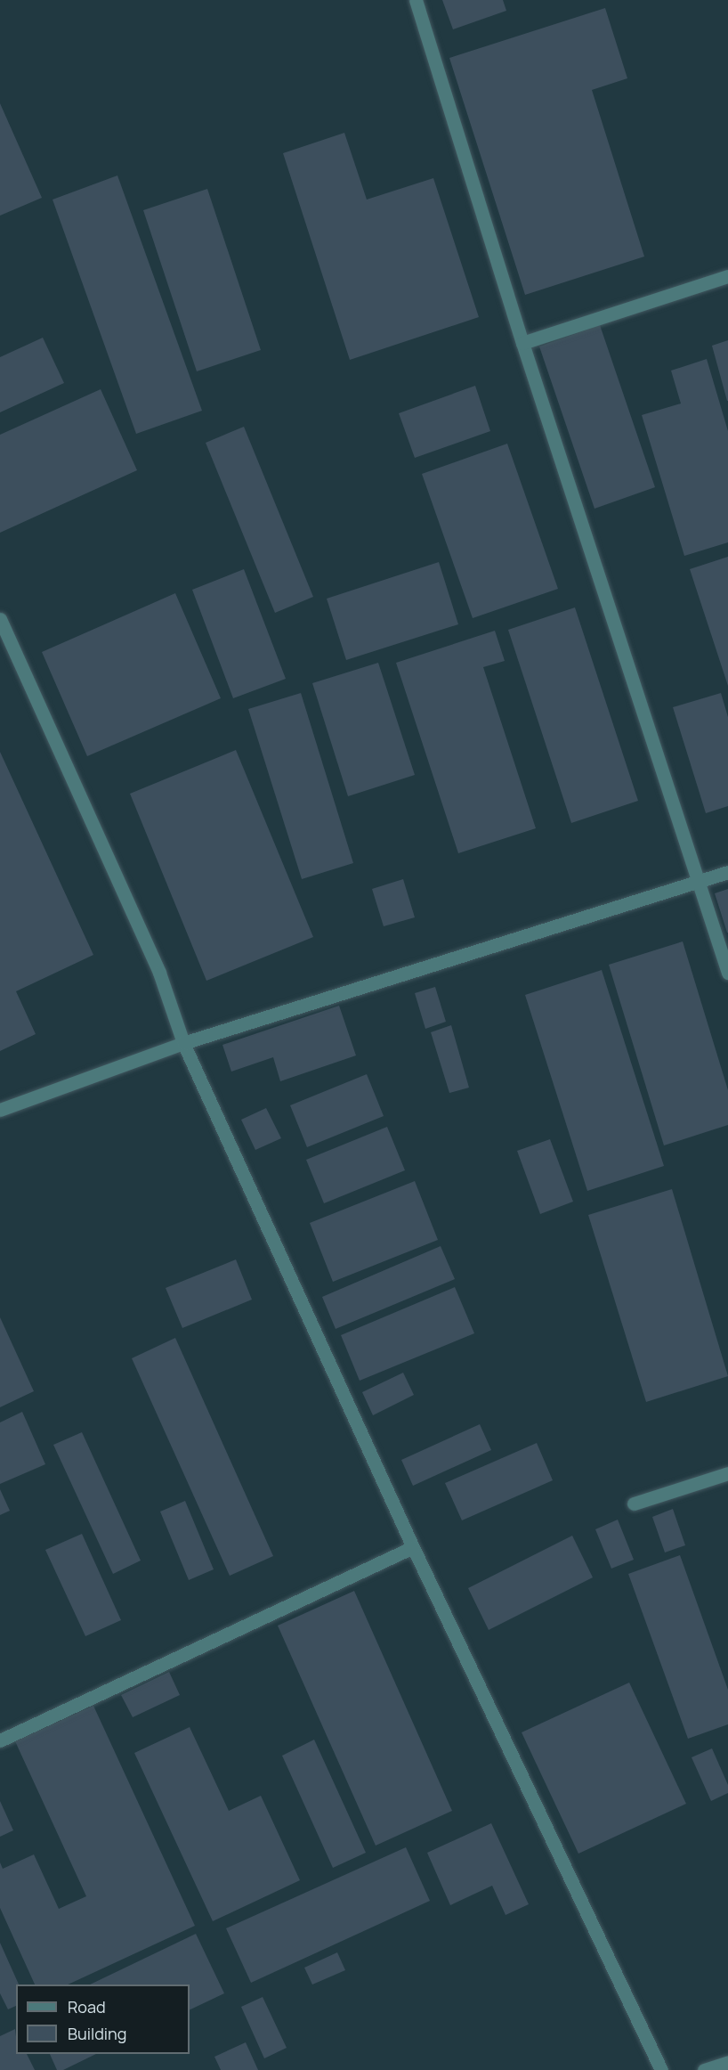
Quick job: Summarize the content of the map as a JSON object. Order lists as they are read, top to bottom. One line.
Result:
{"legend":["Road","Building"]}
